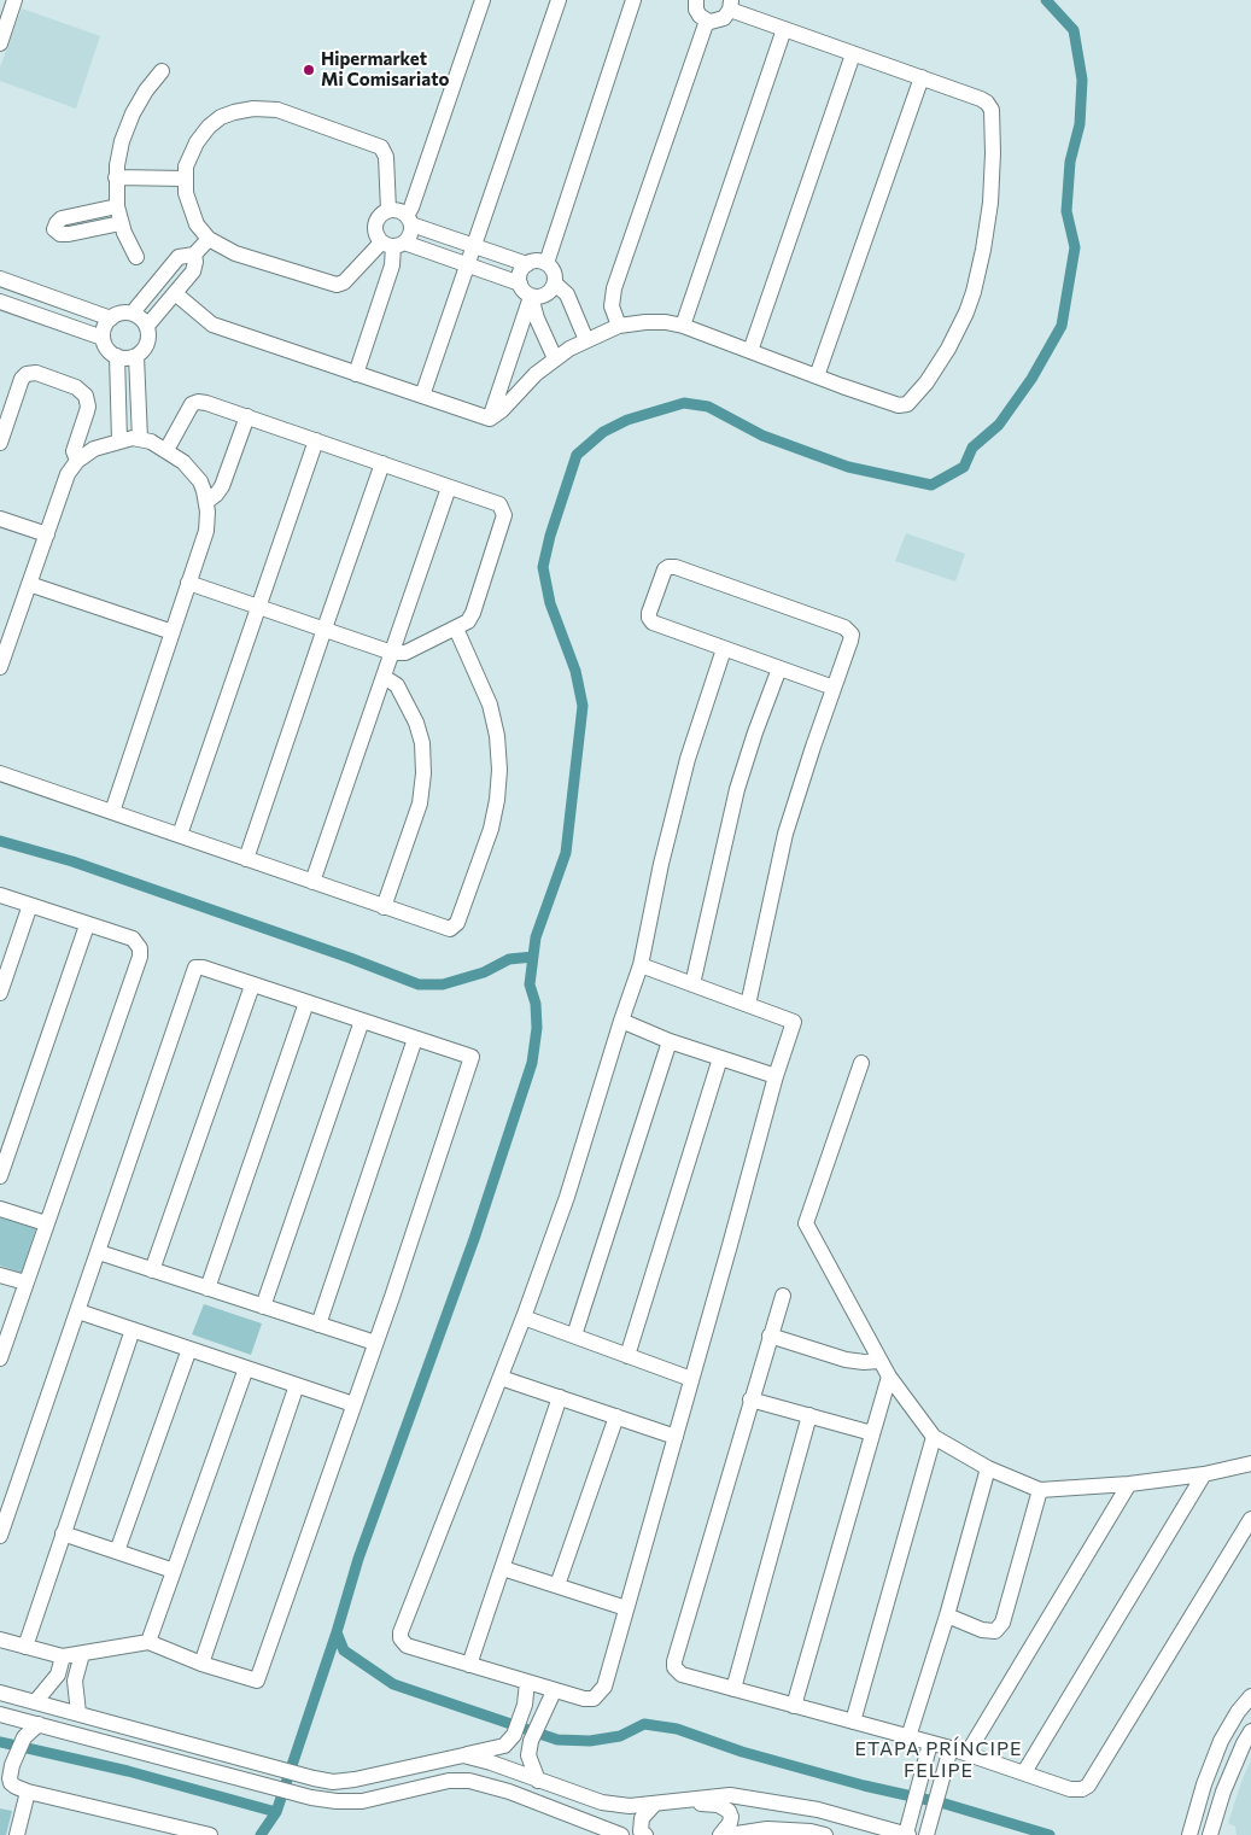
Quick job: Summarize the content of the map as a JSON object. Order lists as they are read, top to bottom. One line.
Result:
{"districts":["ETAPA PRÍNCIPE FELIPE"],"places":["Hipermarket Mi Comisariato"]}
